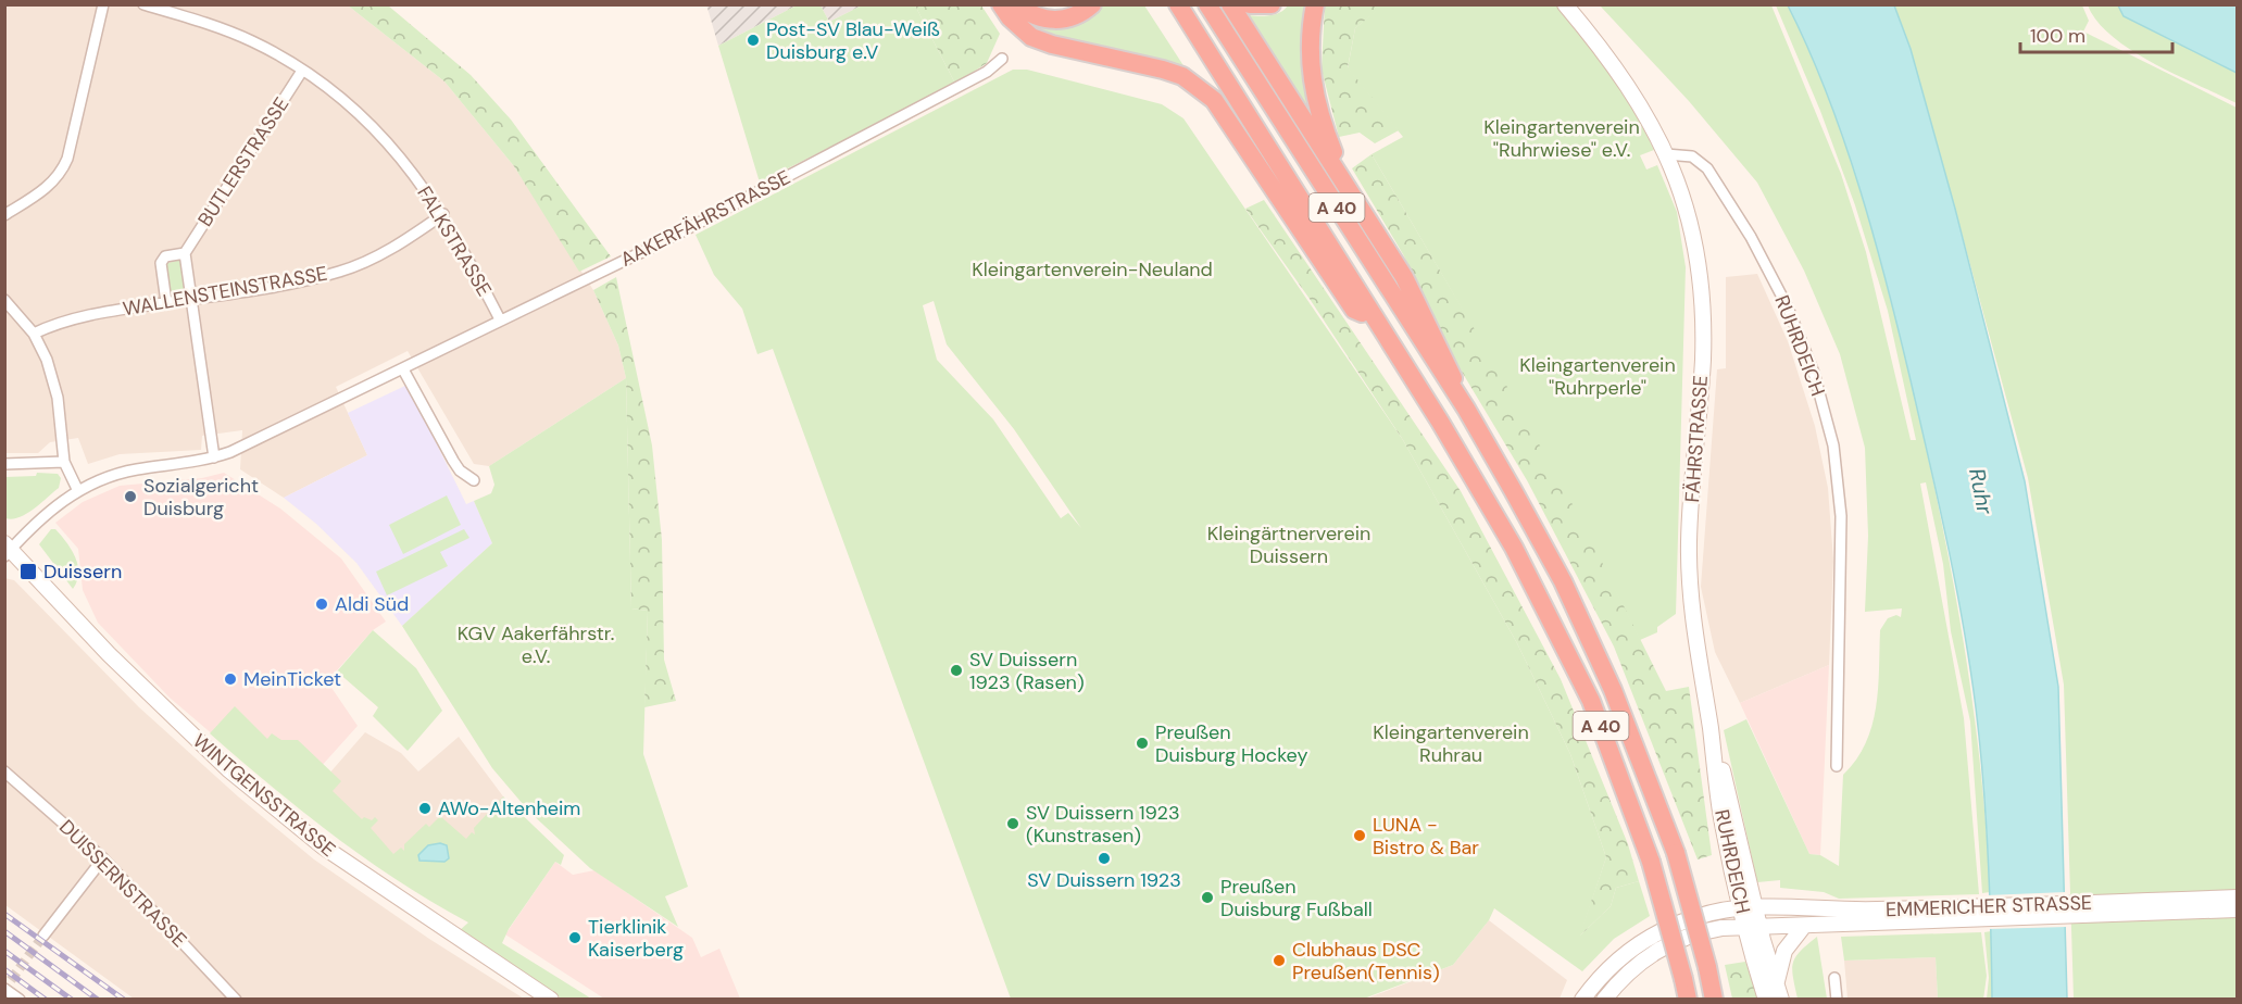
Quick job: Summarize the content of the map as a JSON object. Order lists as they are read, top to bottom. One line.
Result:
{"streets":{"highway":["A 40"],"main road":["RUHRDEICH","FÄHRSTRASSE","WINTGENSSTRASSE","EMMERICHER STRASSE"],"street":["BUTLERSTRASSE","AAKERFÄHRSTRASSE","FALKSTRASSE","WALLENSTEINSTRASSE","DUISSERNSTRASSE"]},"crossings":[["BUTLERSTRASSE","FALKSTRASSE"],["BUTLERSTRASSE","WALLENSTEINSTRASSE"],["AAKERFÄHRSTRASSE","FALKSTRASSE"],["AAKERFÄHRSTRASSE","WINTGENSSTRASSE"],["FALKSTRASSE","WALLENSTEINSTRASSE"],["RUHRDEICH","FÄHRSTRASSE"],["RUHRDEICH","EMMERICHER STRASSE"]],"water":["Ruhr"],"parks":["Kleingartenverein \"Ruhrwiese\" e.V.","Kleingartenverein-Neuland","Kleingartenverein \"Ruhrperle\"","Kleingärtnerverein Duissern","KGV Aakerfährstr. e.V.","Kleingartenverein Ruhrau"],"places":{"other":["Post-SV Blau-Weiß Duisburg e.V","Sozialgericht Duisburg","Aldi Süd","SV Duissern 1923 (Rasen)","MeinTicket","Preußen Duisburg Hockey","AWo-Altenheim","SV Duissern 1923 (Kunstrasen)","LUNA - Bistro & Bar","SV Duissern 1923","Preußen Duisburg Fußball","Tierklinik Kaiserberg","Clubhaus DSC Preußen(Tennis)"],"transit":["Duissern"]},"scale_bar":"100 m"}
